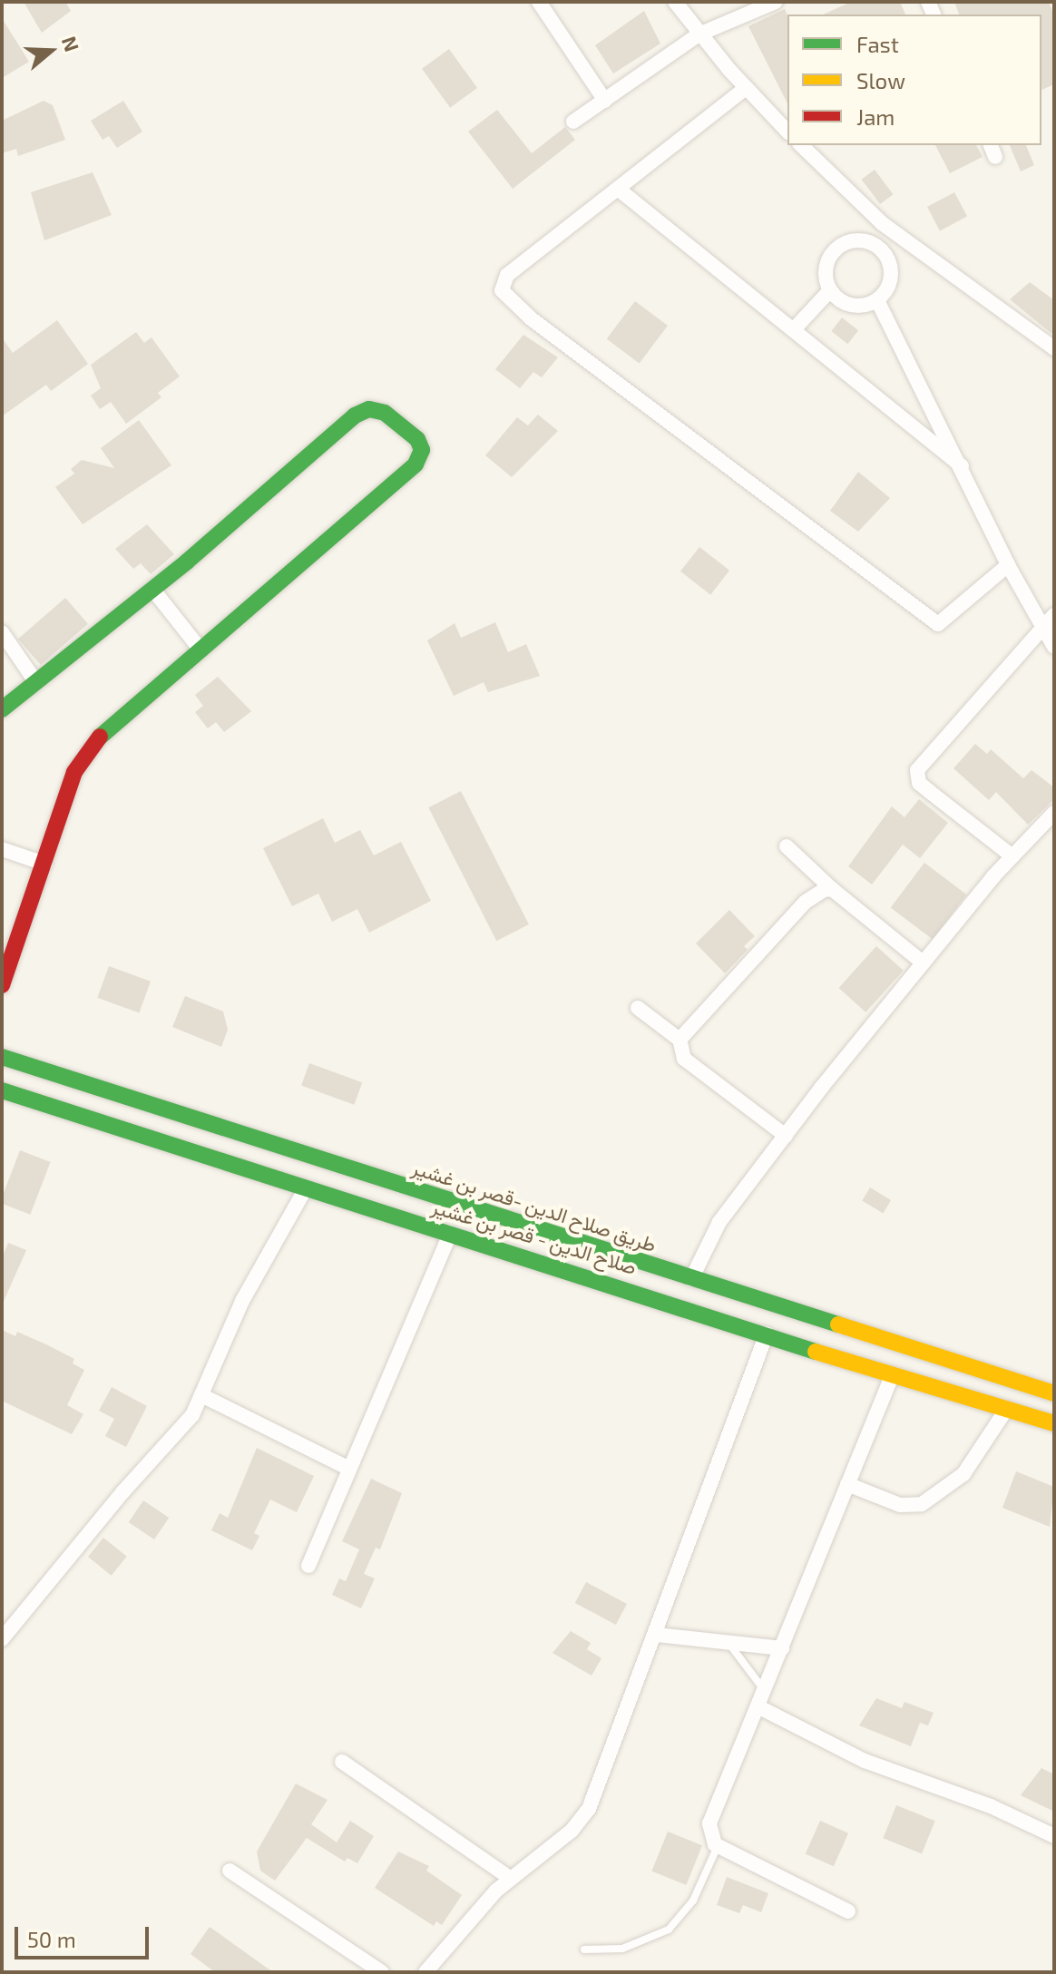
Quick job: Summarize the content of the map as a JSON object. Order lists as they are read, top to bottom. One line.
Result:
{"streets":{"main road":["طريق صلاح الدين -قصر بن غشير","صلاح الدين - قصر بن غشير"]},"legend":["Fast","Slow","Jam"],"scale_bar":"50 m","north":"right"}
